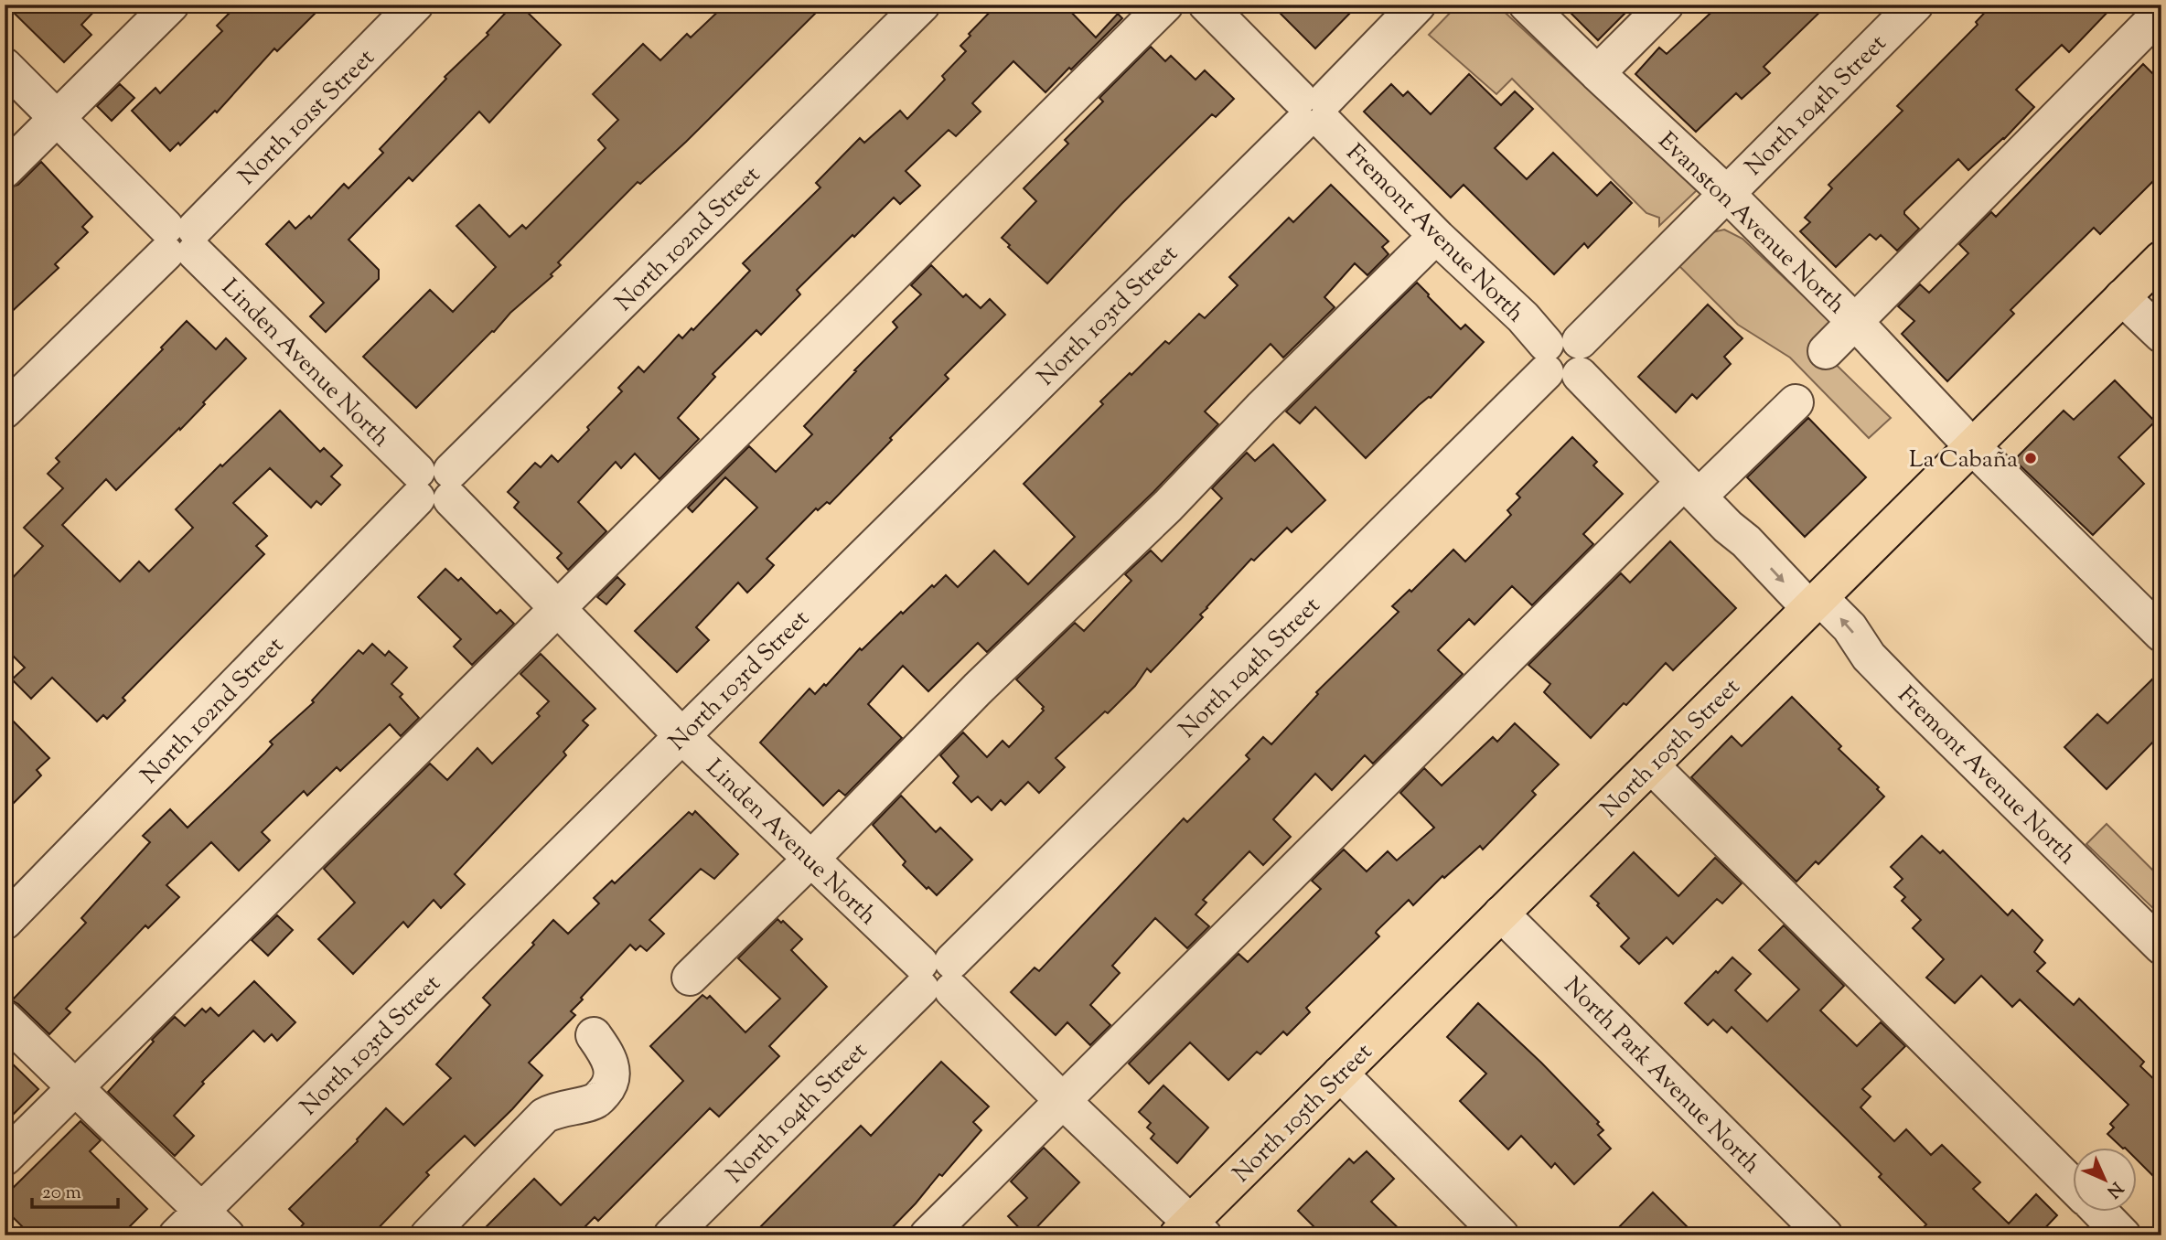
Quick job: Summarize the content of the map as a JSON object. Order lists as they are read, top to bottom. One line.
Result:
{"streets":{"main road":["North 105th Street"],"street":["North 104th Street","North 101st Street","Evanston Avenue North","Fremont Avenue North","North 102nd Street","North 103rd Street","Linden Avenue North","North Park Avenue North"]},"crossings":[["North 104th Street","Evanston Avenue North"],["North 104th Street","Fremont Avenue North"],["North 104th Street","Linden Avenue North"],["North 101st Street","Linden Avenue North"],["Evanston Avenue North","North 105th Street"],["Fremont Avenue North","North 103rd Street"],["Fremont Avenue North","North 105th Street"],["North 102nd Street","Linden Avenue North"],["North 103rd Street","Linden Avenue North"],["Linden Avenue North","North 105th Street"],["North 105th Street","North Park Avenue North"]],"places":["La Cabaña"],"scale_bar":"20 m","north":"bottom right"}
